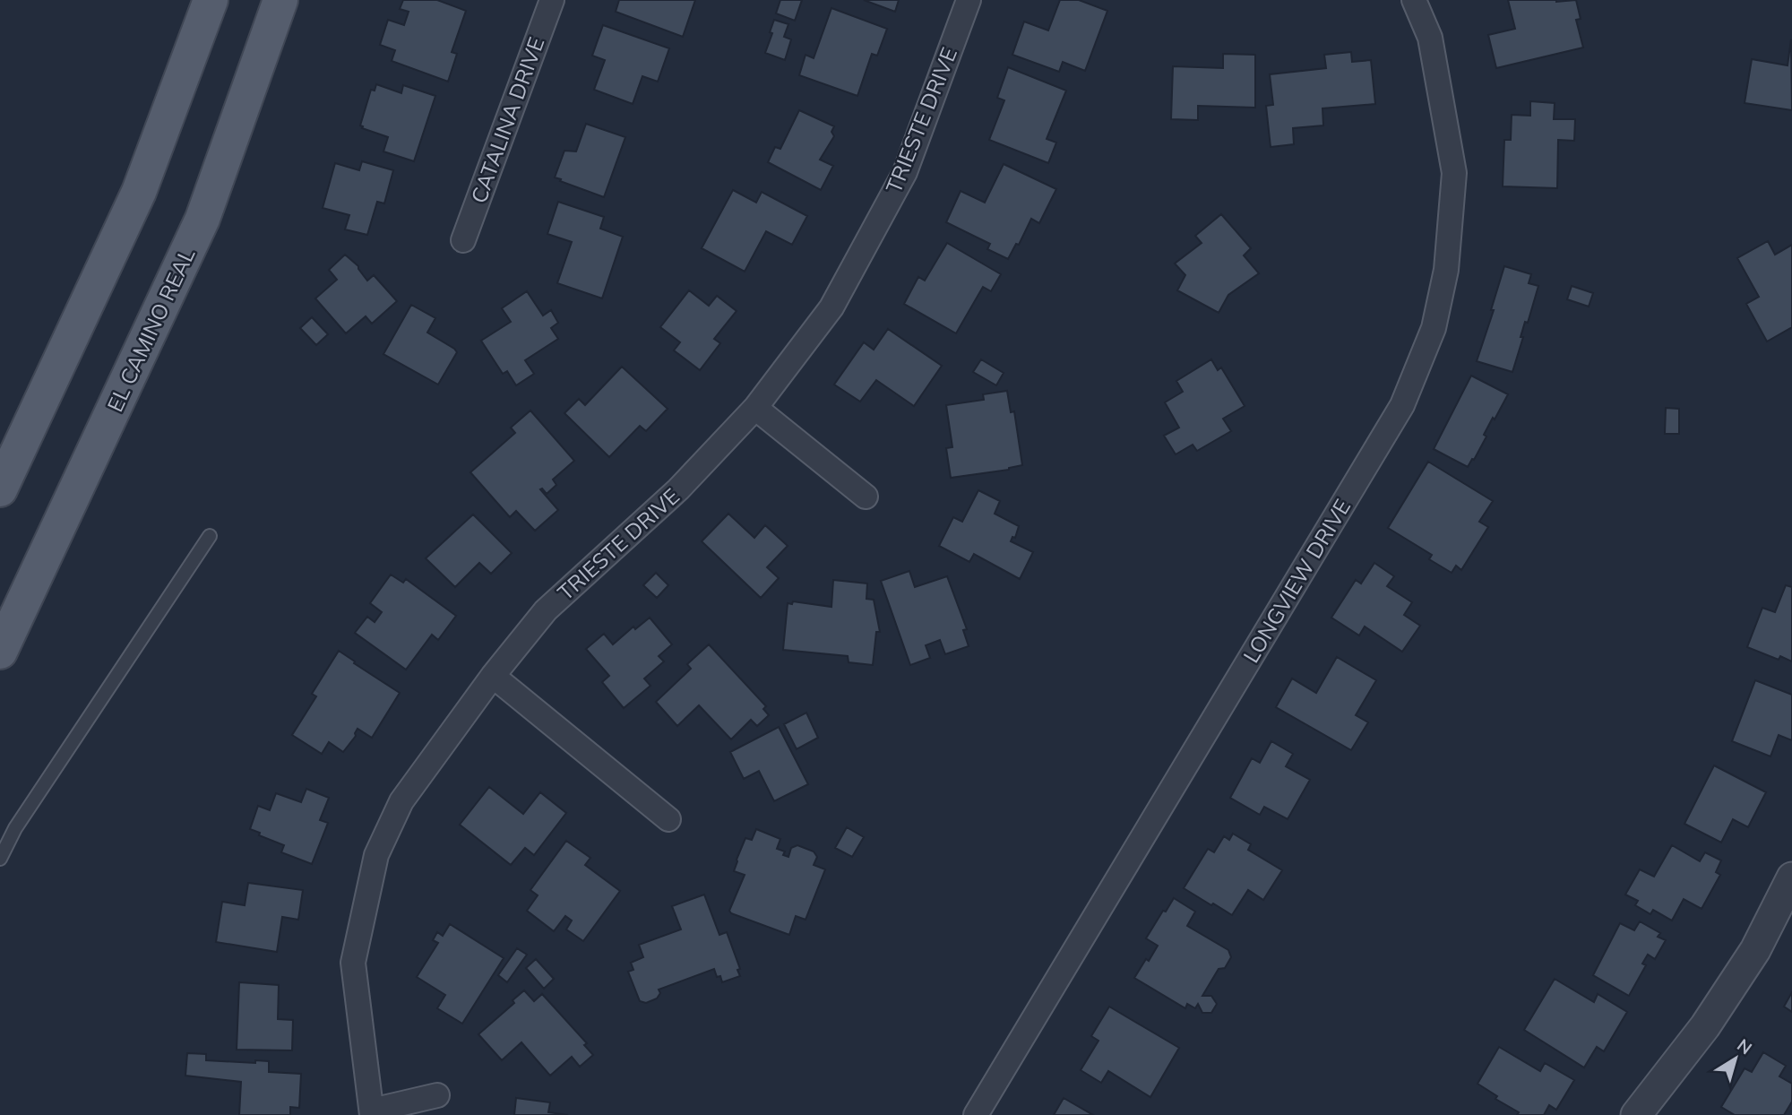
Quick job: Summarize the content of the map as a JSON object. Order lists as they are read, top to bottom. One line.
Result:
{"streets":{"main road":["EL CAMINO REAL"],"street":["CATALINA DRIVE","TRIESTE DRIVE","LONGVIEW DRIVE"]},"north":"top right"}
